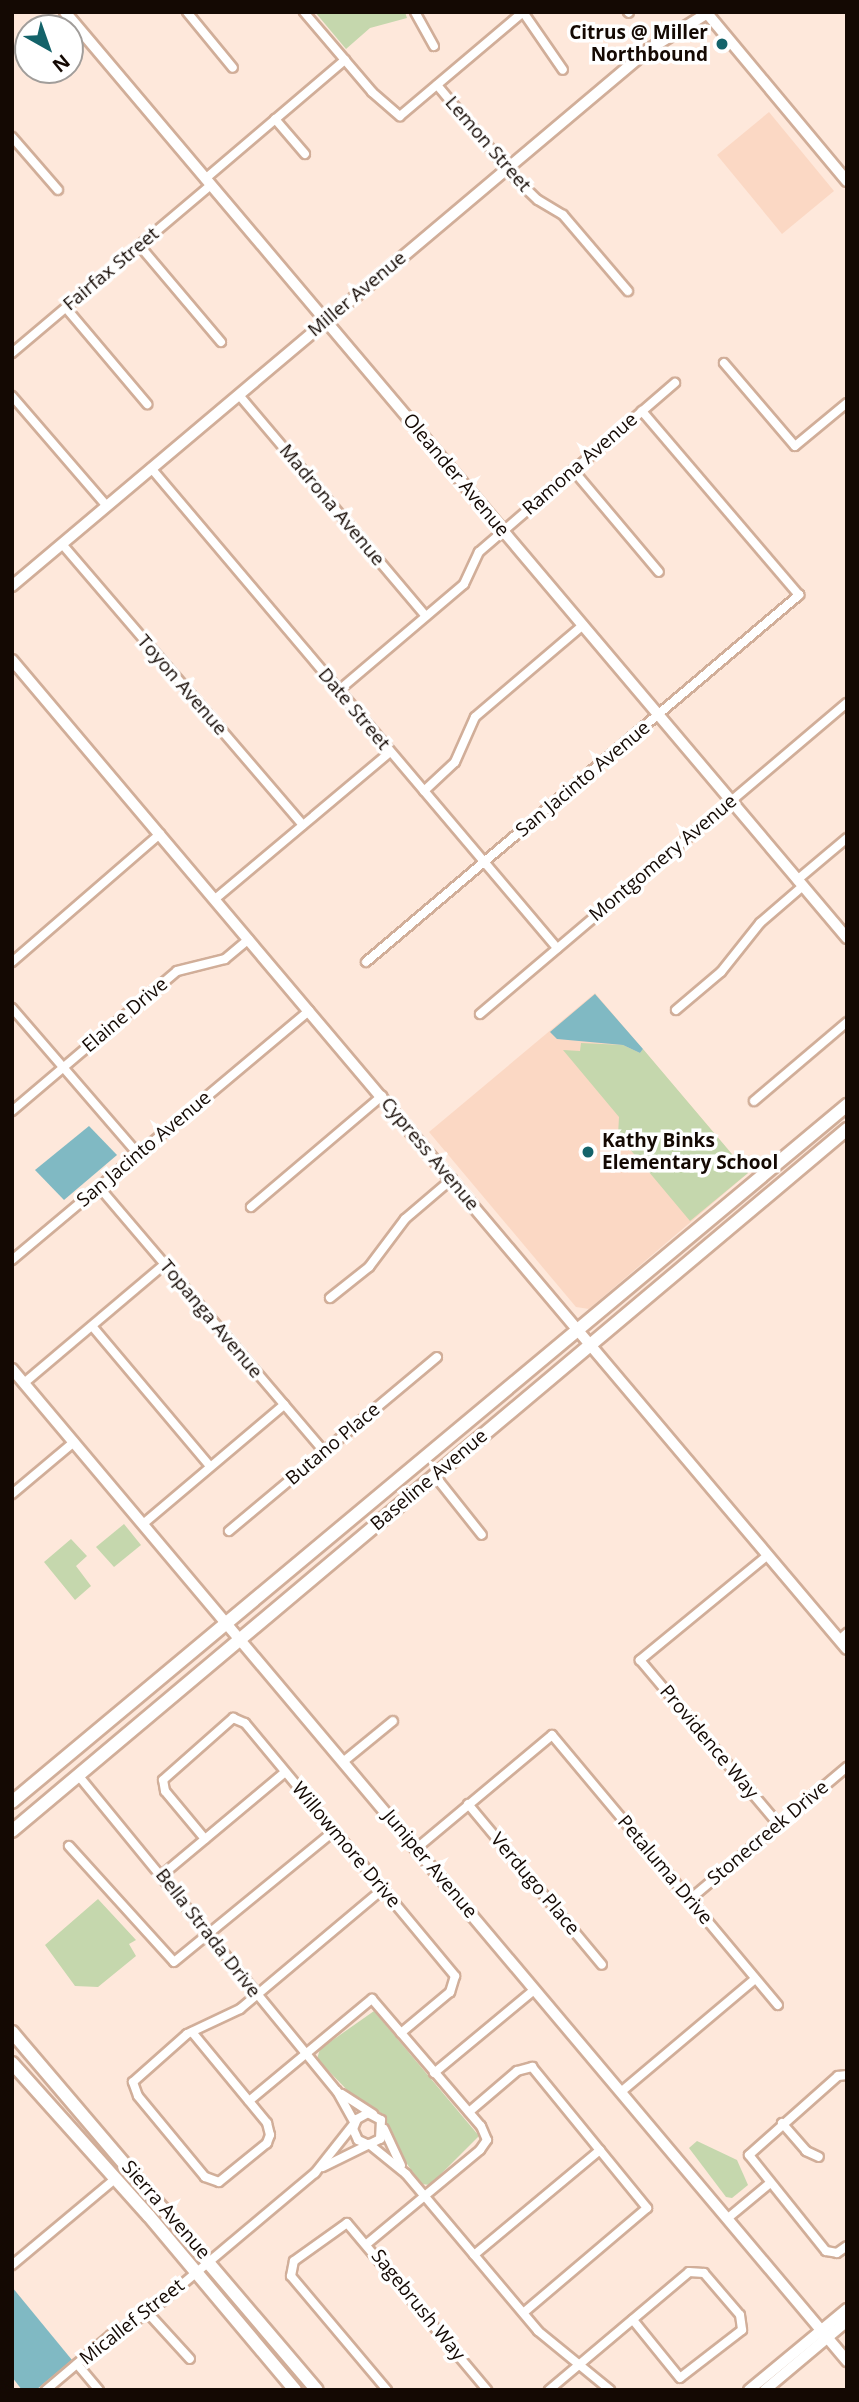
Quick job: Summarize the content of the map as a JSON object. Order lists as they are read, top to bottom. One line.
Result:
{"streets":{"main road":["Baseline Avenue","Sierra Avenue"],"street":["Lemon Street","Fairfax Street","Miller Avenue","Ramona Avenue","Oleander Avenue","Madrona Avenue","Toyon Avenue","Date Street","San Jacinto Avenue","Montgomery Avenue","Elaine Drive","Cypress Avenue","Topanga Avenue","Butano Place","Providence Way","Stonecreek Drive","Willowmore Drive","Juniper Avenue","Petaluma Drive","Verdugo Place","Bella Strada Drive","Sagebrush Way","Micallef Street"]},"crossings":[["Lemon Street","Miller Avenue"],["Fairfax Street","Oleander Avenue"],["Miller Avenue","Oleander Avenue"],["Miller Avenue","Madrona Avenue"],["Miller Avenue","Toyon Avenue"],["Miller Avenue","Date Street"],["Ramona Avenue","Oleander Avenue"],["Ramona Avenue","Madrona Avenue"],["Ramona Avenue","Date Street"],["Ramona Avenue","San Jacinto Avenue"],["Oleander Avenue","San Jacinto Avenue"],["Oleander Avenue","Montgomery Avenue"],["Date Street","San Jacinto Avenue"],["Date Street","Montgomery Avenue"],["San Jacinto Avenue","Cypress Avenue"],["San Jacinto Avenue","Topanga Avenue"],["Elaine Drive","Cypress Avenue"],["Cypress Avenue","Baseline Avenue"],["Cypress Avenue","Providence Way"],["Topanga Avenue","Butano Place"],["Baseline Avenue","Juniper Avenue"],["Baseline Avenue","Bella Strada Drive"],["Providence Way","Stonecreek Drive"],["Stonecreek Drive","Petaluma Drive"],["Petaluma Drive","Verdugo Place"],["Bella Strada Drive","Micallef Street"],["Sierra Avenue","Micallef Street"]],"places":["Citrus @ Miller Northbound","Kathy Binks Elementary School"],"north":"bottom right"}
